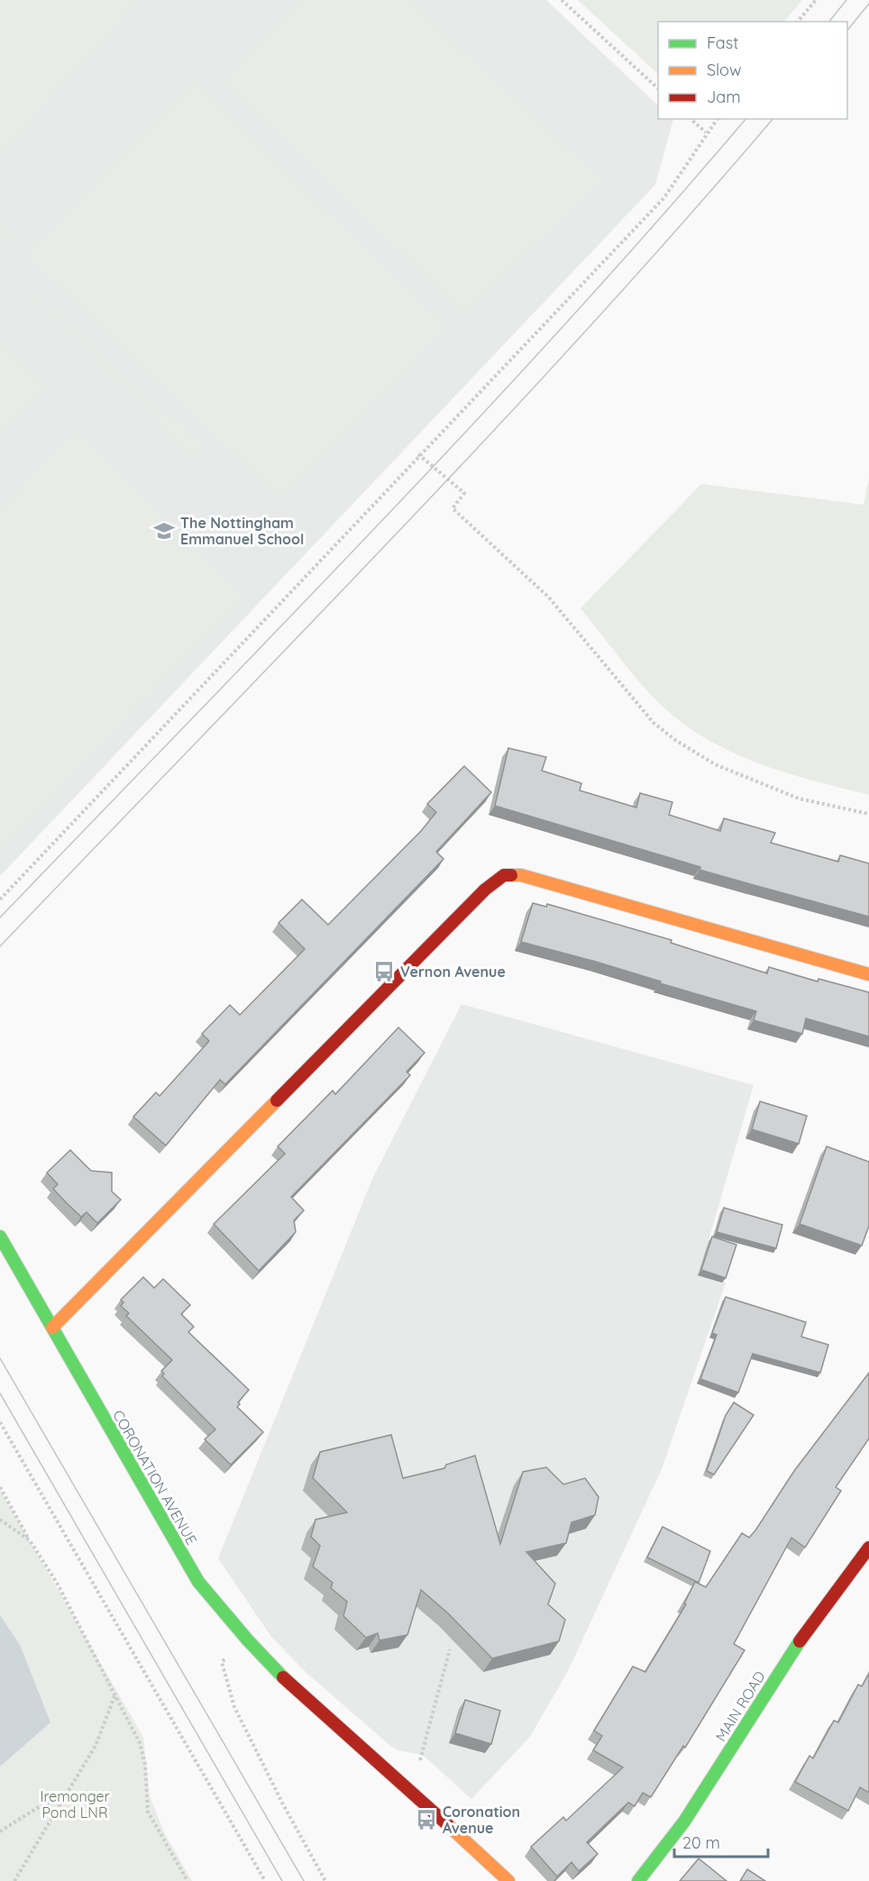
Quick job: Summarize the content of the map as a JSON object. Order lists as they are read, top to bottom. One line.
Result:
{"streets":{"street":["CORONATION AVENUE","MAIN ROAD"]},"parks":["Iremonger Pond LNR"],"places":{"school or university":["The Nottingham Emmanuel School"],"bus stop":["Vernon Avenue","Coronation Avenue"]},"legend":["Fast","Slow","Jam"],"scale_bar":"20 m"}
